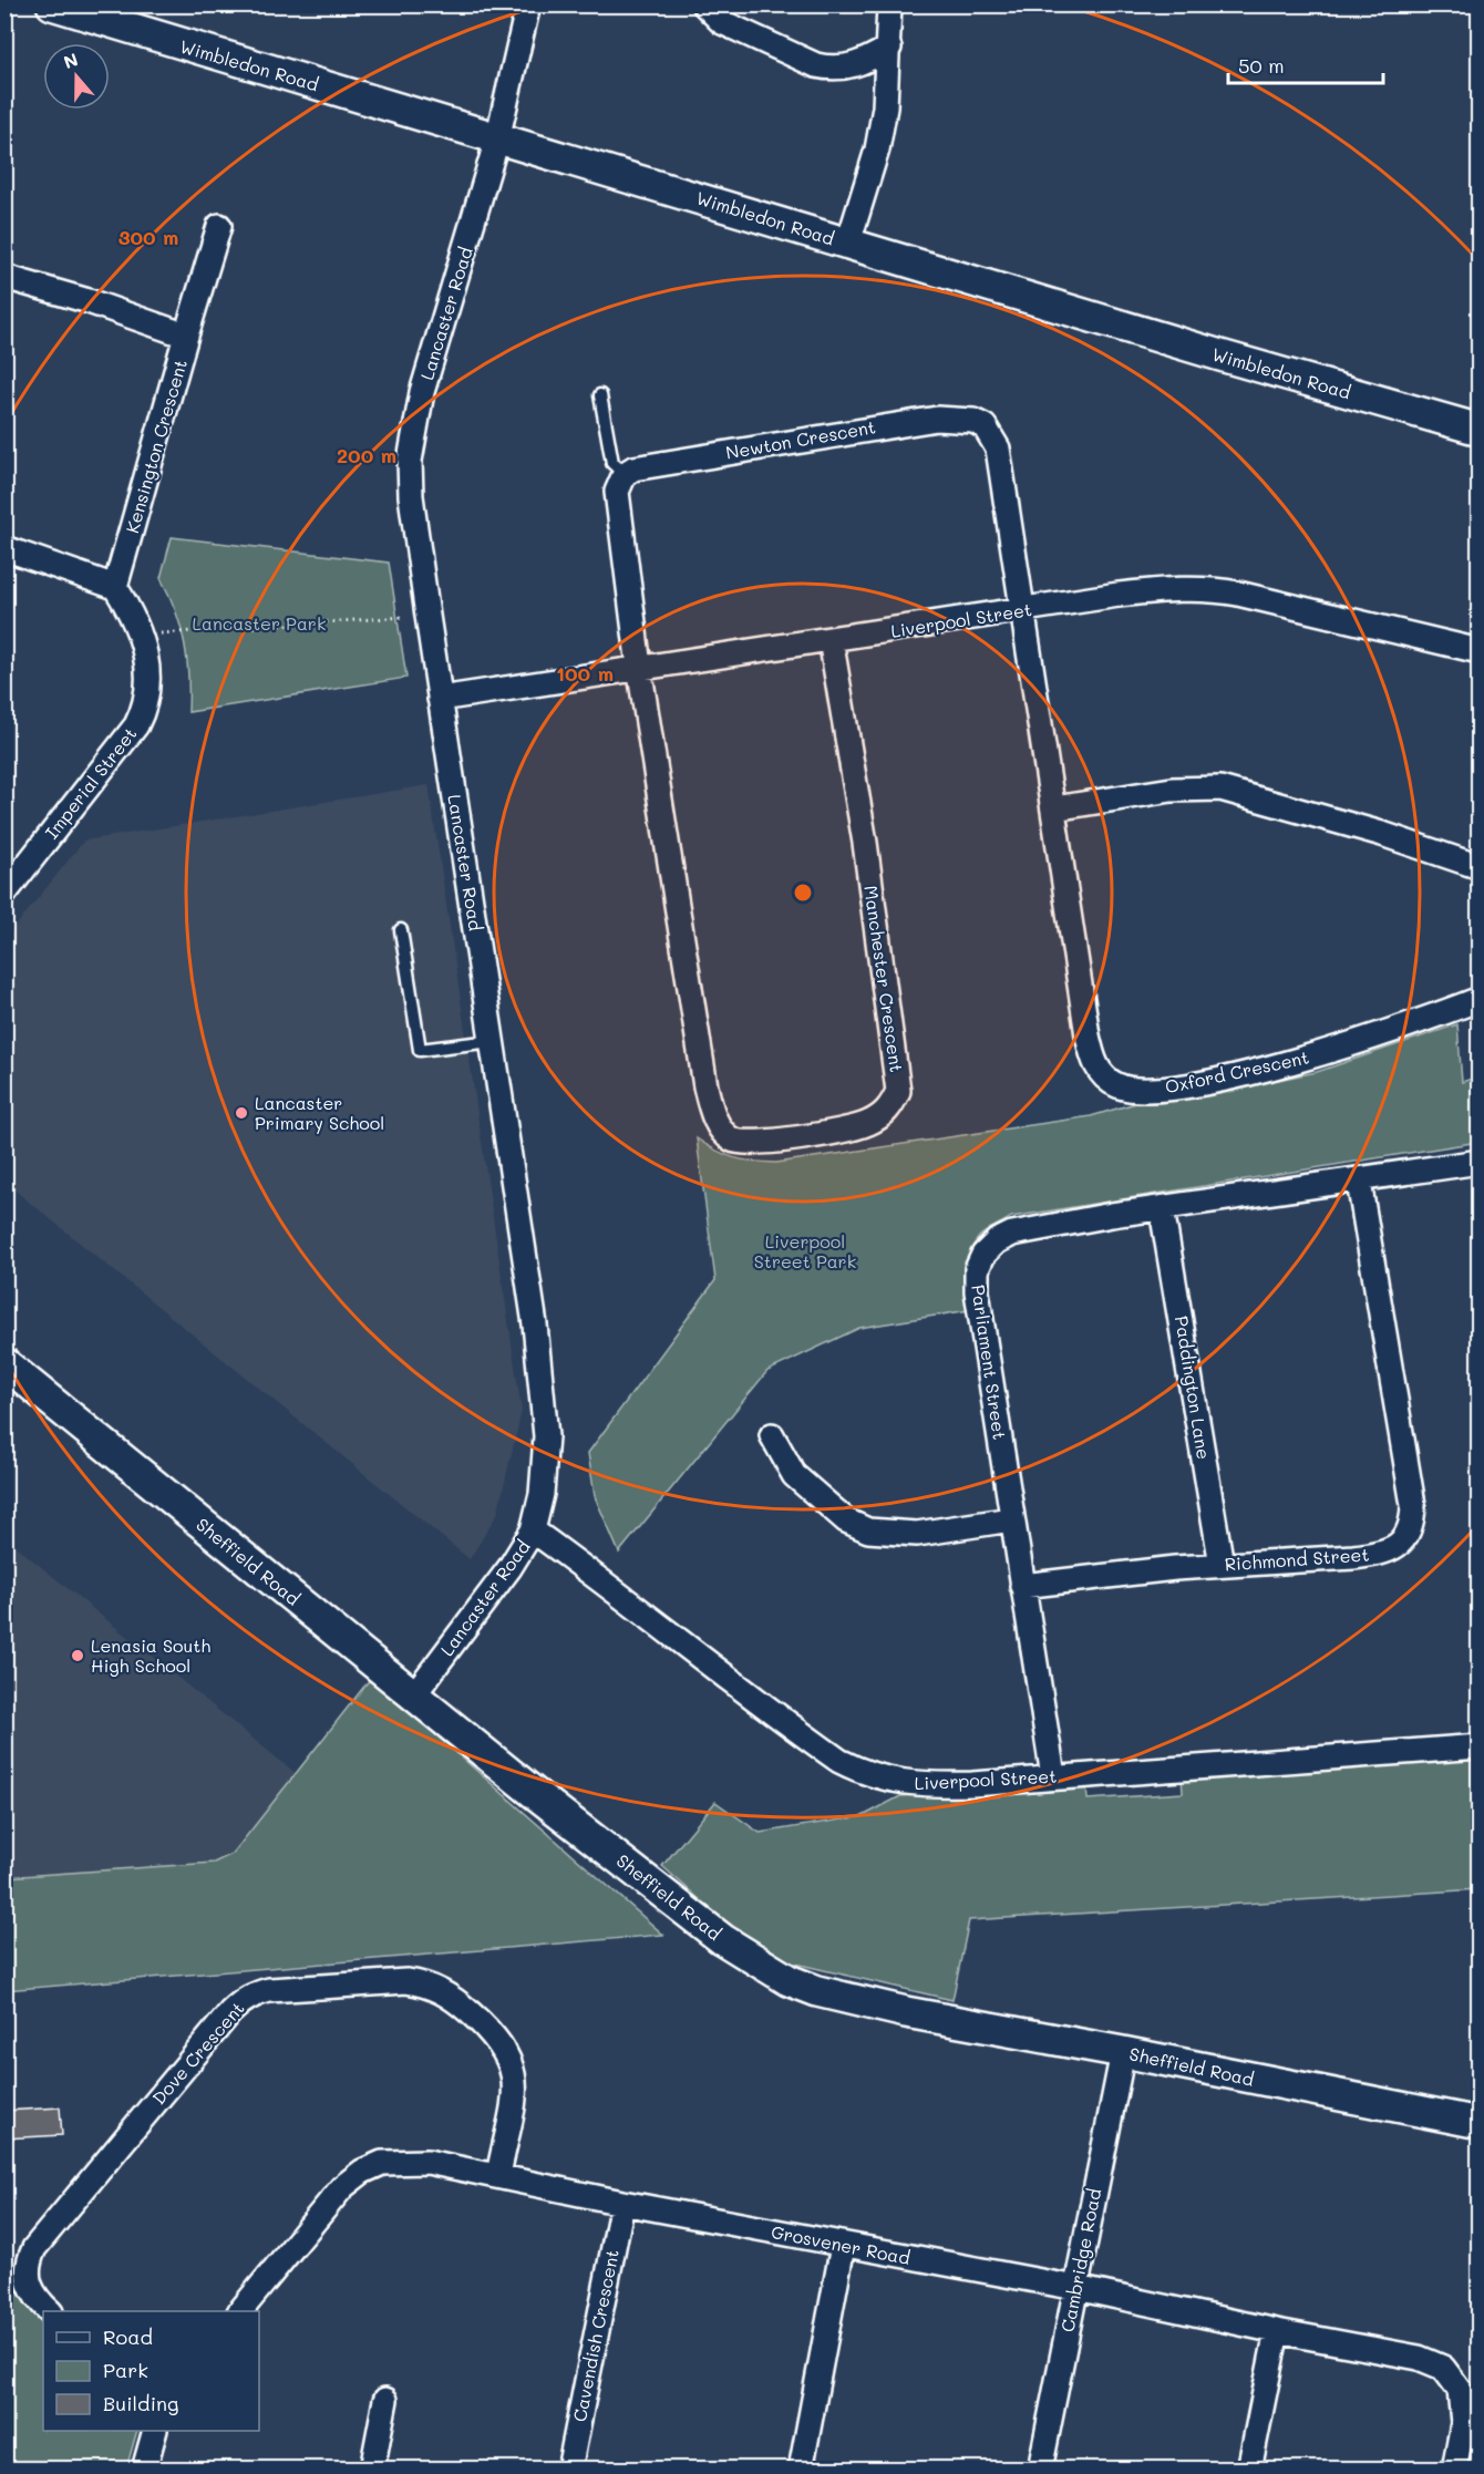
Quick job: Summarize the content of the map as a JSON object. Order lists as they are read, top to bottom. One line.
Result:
{"streets":{"street":["Wimbledon Road","Lancaster Road","Newton Crescent","Kensington Crescent","Liverpool Street","Imperial Street","Manchester Crescent","Oxford Crescent","Parliament Street","Paddington Lane","Richmond Street","Sheffield Road","Dove Crescent","Grosvener Road","Cambridge Road","Cavendish Crescent"]},"crossings":[["Wimbledon Road","Lancaster Road"],["Lancaster Road","Liverpool Street"],["Lancaster Road","Sheffield Road"],["Newton Crescent","Liverpool Street"],["Newton Crescent","Oxford Crescent"],["Kensington Crescent","Imperial Street"],["Liverpool Street","Manchester Crescent"],["Liverpool Street","Oxford Crescent"],["Liverpool Street","Parliament Street"],["Parliament Street","Paddington Lane"],["Parliament Street","Richmond Street"],["Paddington Lane","Richmond Street"],["Sheffield Road","Cambridge Road"],["Dove Crescent","Grosvener Road"],["Grosvener Road","Cambridge Road"],["Grosvener Road","Cavendish Crescent"]],"parks":["Lancaster Park","Liverpool Street Park"],"places":["Lancaster Primary School","Lenasia South High School"],"legend":["Road","Park","Building"],"scale_bar":"50 m","north":"top","rings":["300 m","200 m","100 m"]}
